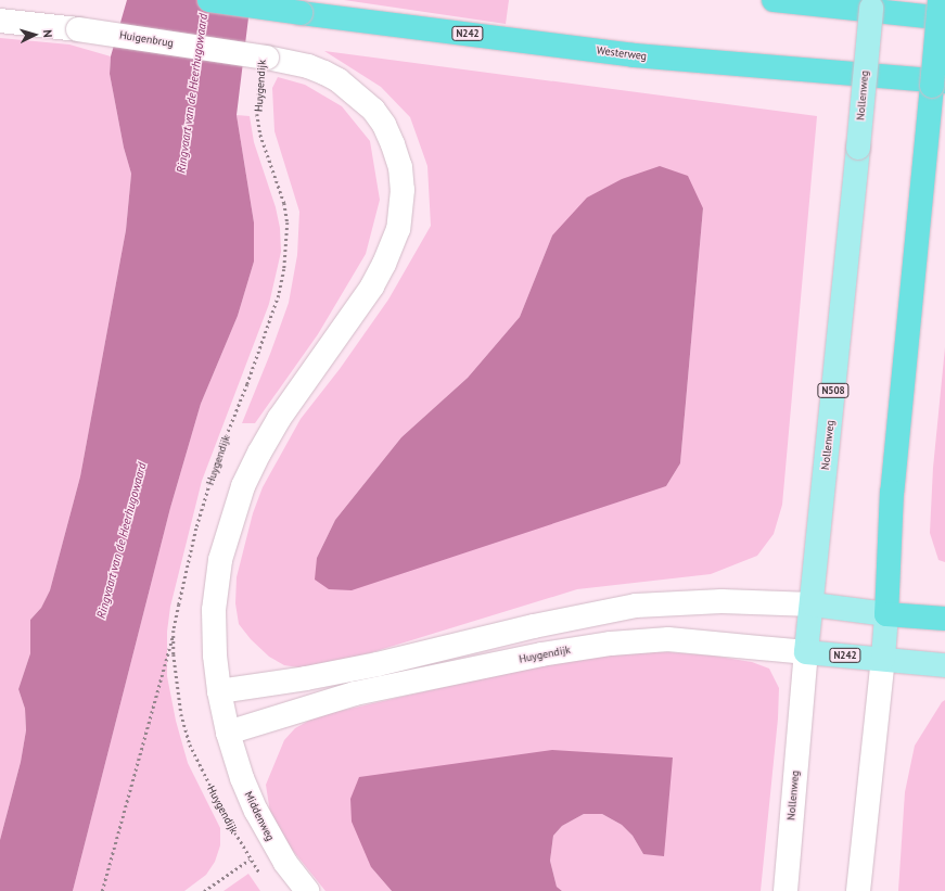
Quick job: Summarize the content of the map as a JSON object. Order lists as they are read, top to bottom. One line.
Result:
{"streets":{"highway":["N242","Westerweg"],"main road":["Nollenweg","N508"],"street":["Huigenbrug","Huygendijk","Middenweg"]},"crossings":[["N242","Huygendijk"],["N242","Nollenweg"],["Huigenbrug","Huygendijk"],["Huygendijk","Nollenweg"],["Huygendijk","Middenweg"]],"water":["Ringvaart van de Heerhugowaard"],"north":"right"}
